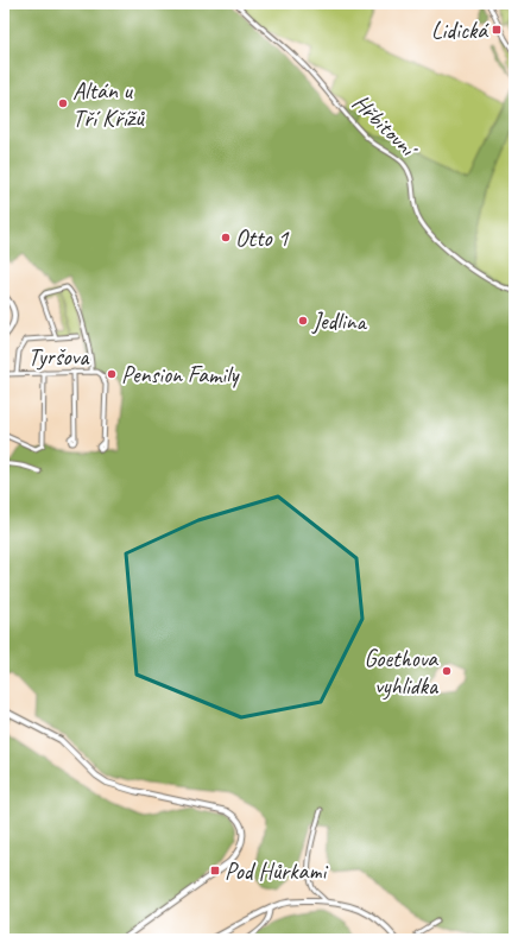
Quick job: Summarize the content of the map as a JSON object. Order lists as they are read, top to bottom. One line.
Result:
{"streets":{"street":["Hřbitovní","Tyršova"]},"places":{"transit":["Lidická","Pod Hůrkami"],"other":["Altán u Tří Křížů","Otto 1","Jedlina","Pension Family","Goethova vyhlidka"]}}
